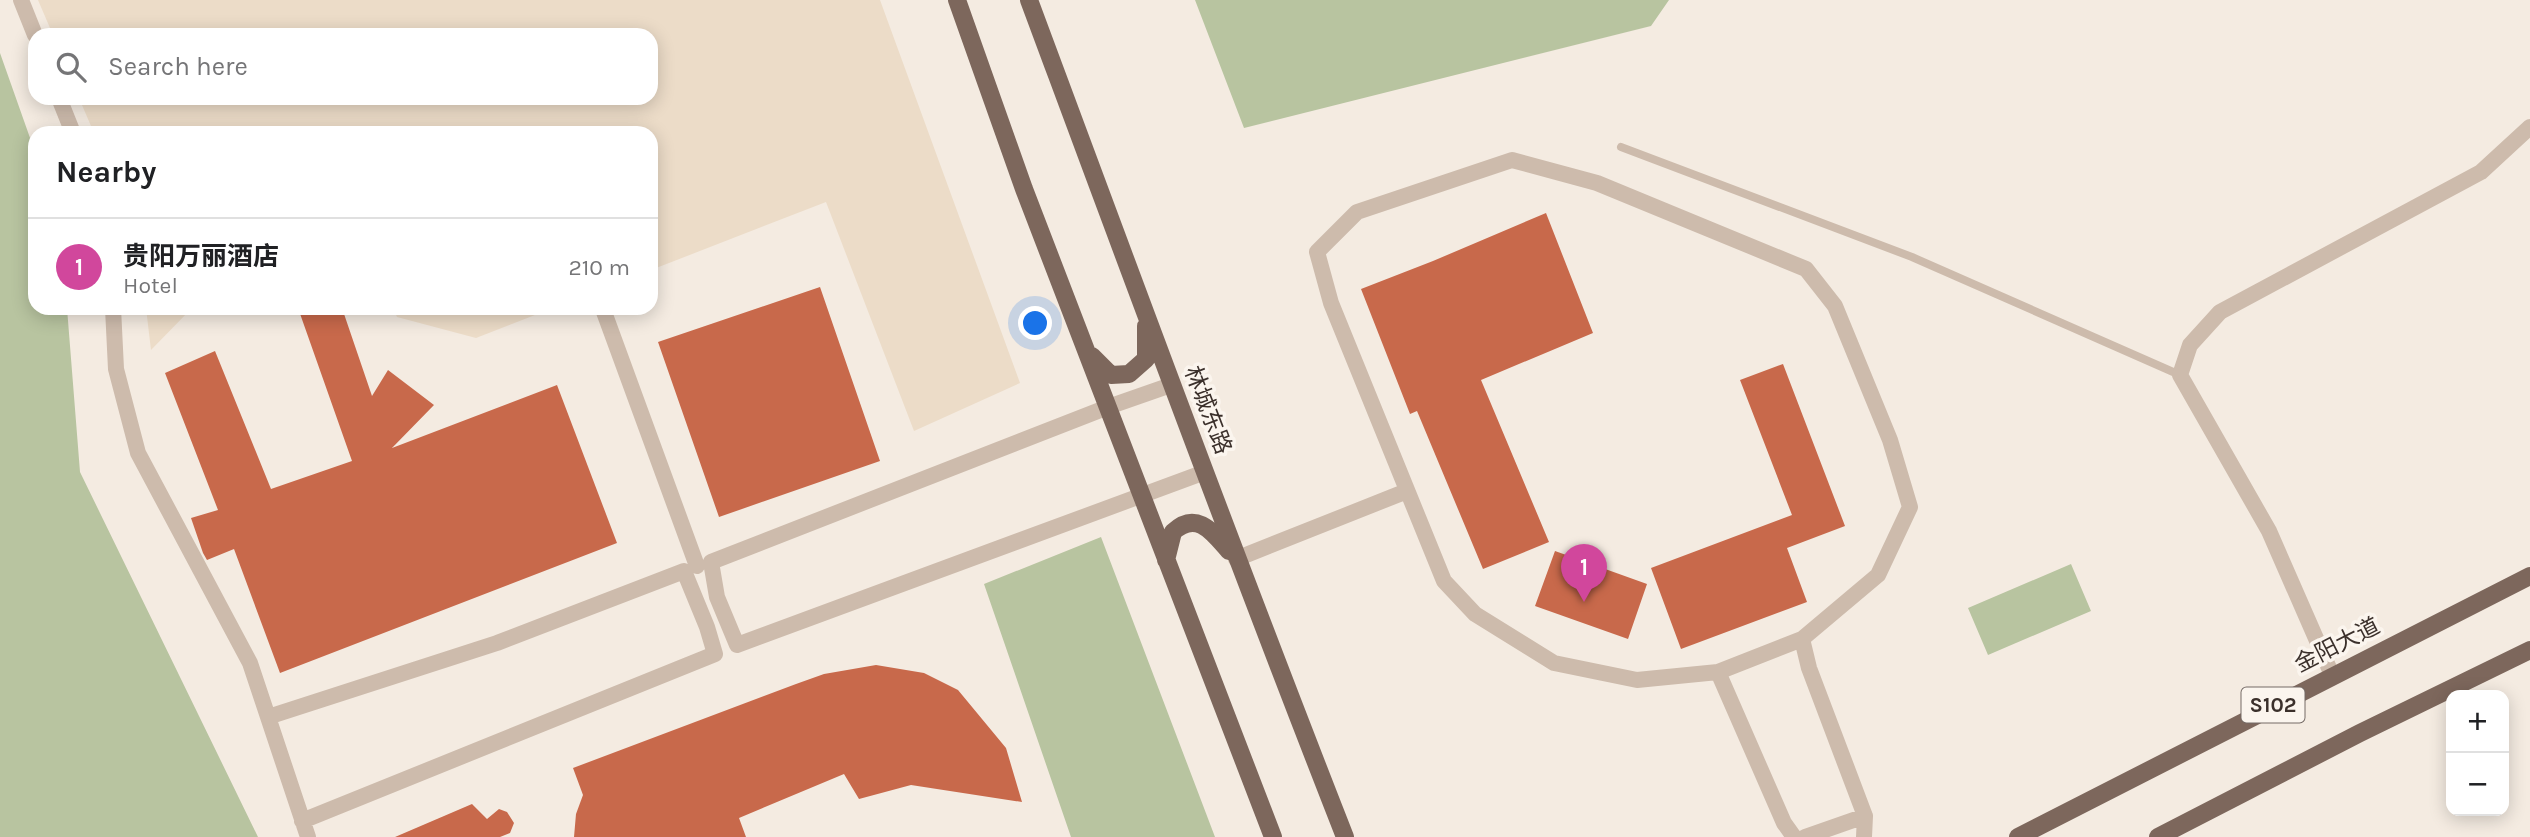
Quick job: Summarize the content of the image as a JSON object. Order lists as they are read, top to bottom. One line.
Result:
{"streets":{"main road":["林城东路","金阳大道","S102"]},"page":{"search":"Search here","heading":"Nearby","list":[{"mark":"1","name":"贵阳万丽酒店","note":"Hotel","value":"210 m"}],"pins":"1","map_buttons":["+","−"]}}
